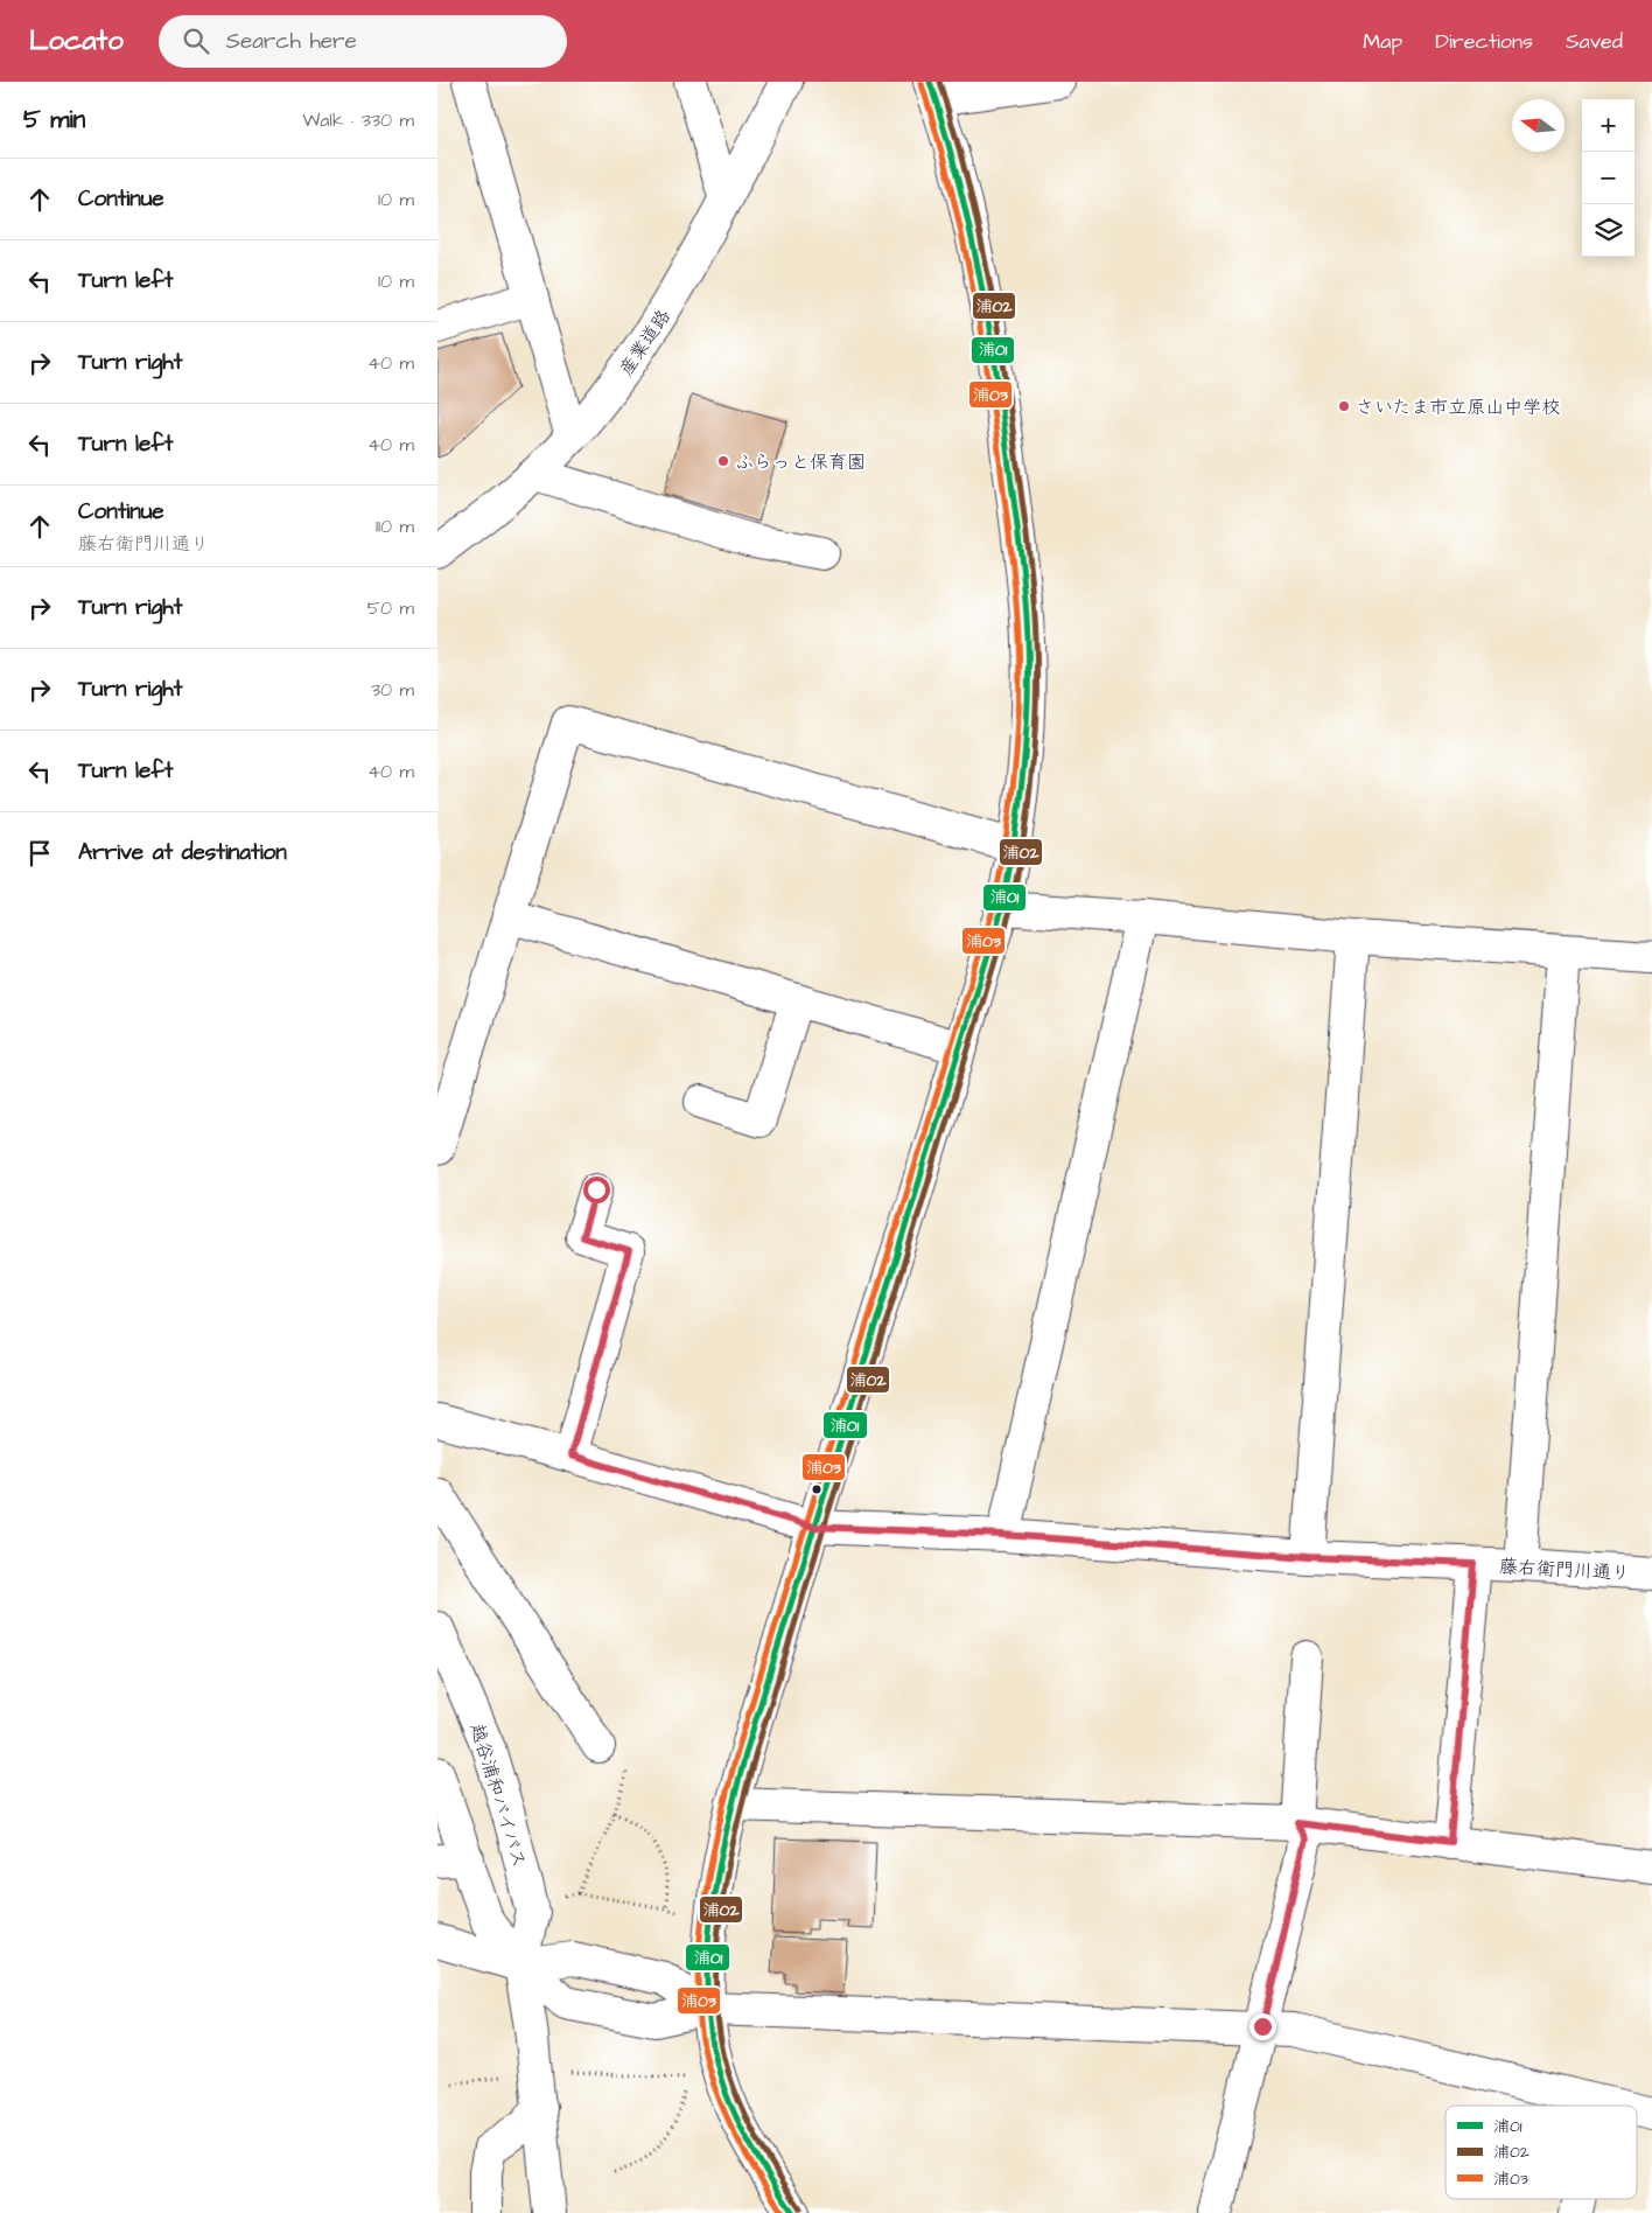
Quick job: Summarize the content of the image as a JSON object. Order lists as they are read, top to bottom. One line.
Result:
{"streets":{"main road":["産業道路","藤右衛門川通り","越谷浦和バイパス"]},"places":["さいたま市立原山中学校","ふらっと保育園"],"lines":["transit line 浦01","transit line 浦02","transit line 浦03"],"legend":["浦01","浦02","浦03"],"north":"left","page":{"header":"Locato","search":"Search here","nav":["Map","Directions","Saved"],"heading":["5 min","Walk · 330 m"],"map_buttons":["+","−"],"list":[["Continue","10 m"],["Turn left","10 m"],["Turn right","40 m"],["Turn left","40 m"],["Continue","藤右衛門川通り","110 m"],["Turn right","50 m"],["Turn right","30 m"],["Turn left","40 m"],"Arrive at destination"]}}
